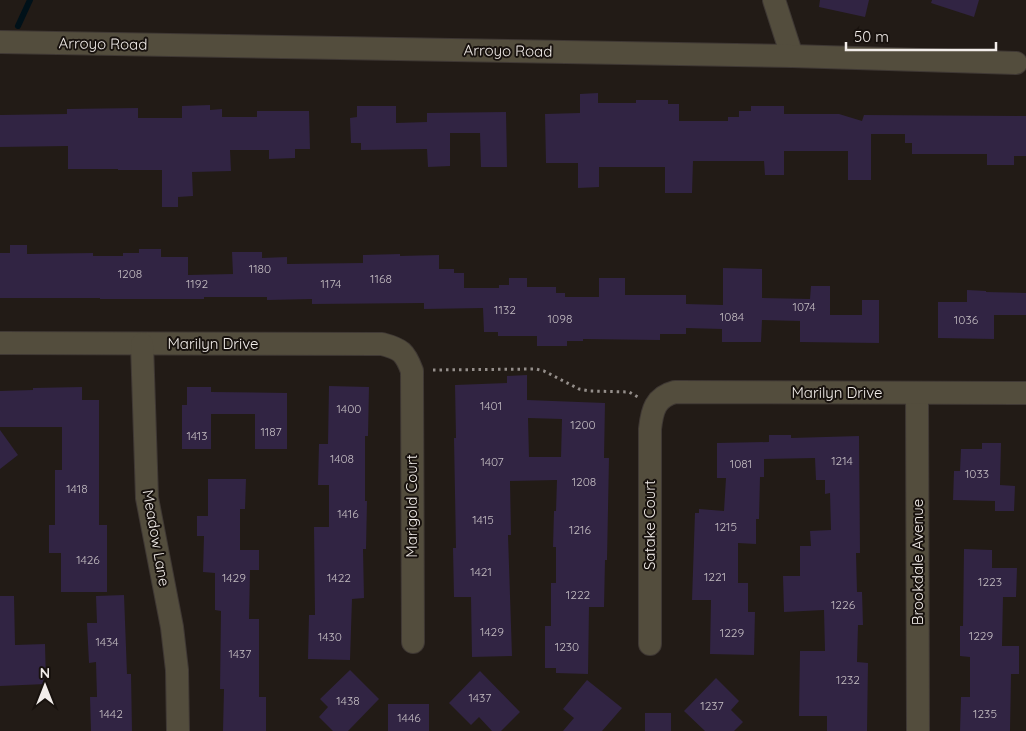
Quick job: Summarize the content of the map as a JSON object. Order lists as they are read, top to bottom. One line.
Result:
{"streets":{"street":["Arroyo Road","Marilyn Drive","Marigold Court","Satake Court","Meadow Lane","Brookdale Avenue"]},"crossings":[["Marilyn Drive","Marigold Court"],["Marilyn Drive","Satake Court"],["Marilyn Drive","Meadow Lane"],["Marilyn Drive","Brookdale Avenue"]],"house_numbers":["1180","1208","1168","1192","1174","1074","1132","1084","1098","1036","1401","1400","1200","1187","1413","1408","1214","1407","1081","1033","1208","1418","1416","1415","1215","1216","1426","1421","1221","1429","1422","1223","1222","1226","1429","1229","1229","1430","1434","1230","1437","1232","1437","1438","1237","1442","1235","1446"],"scale_bar":"50 m","north":"top"}
